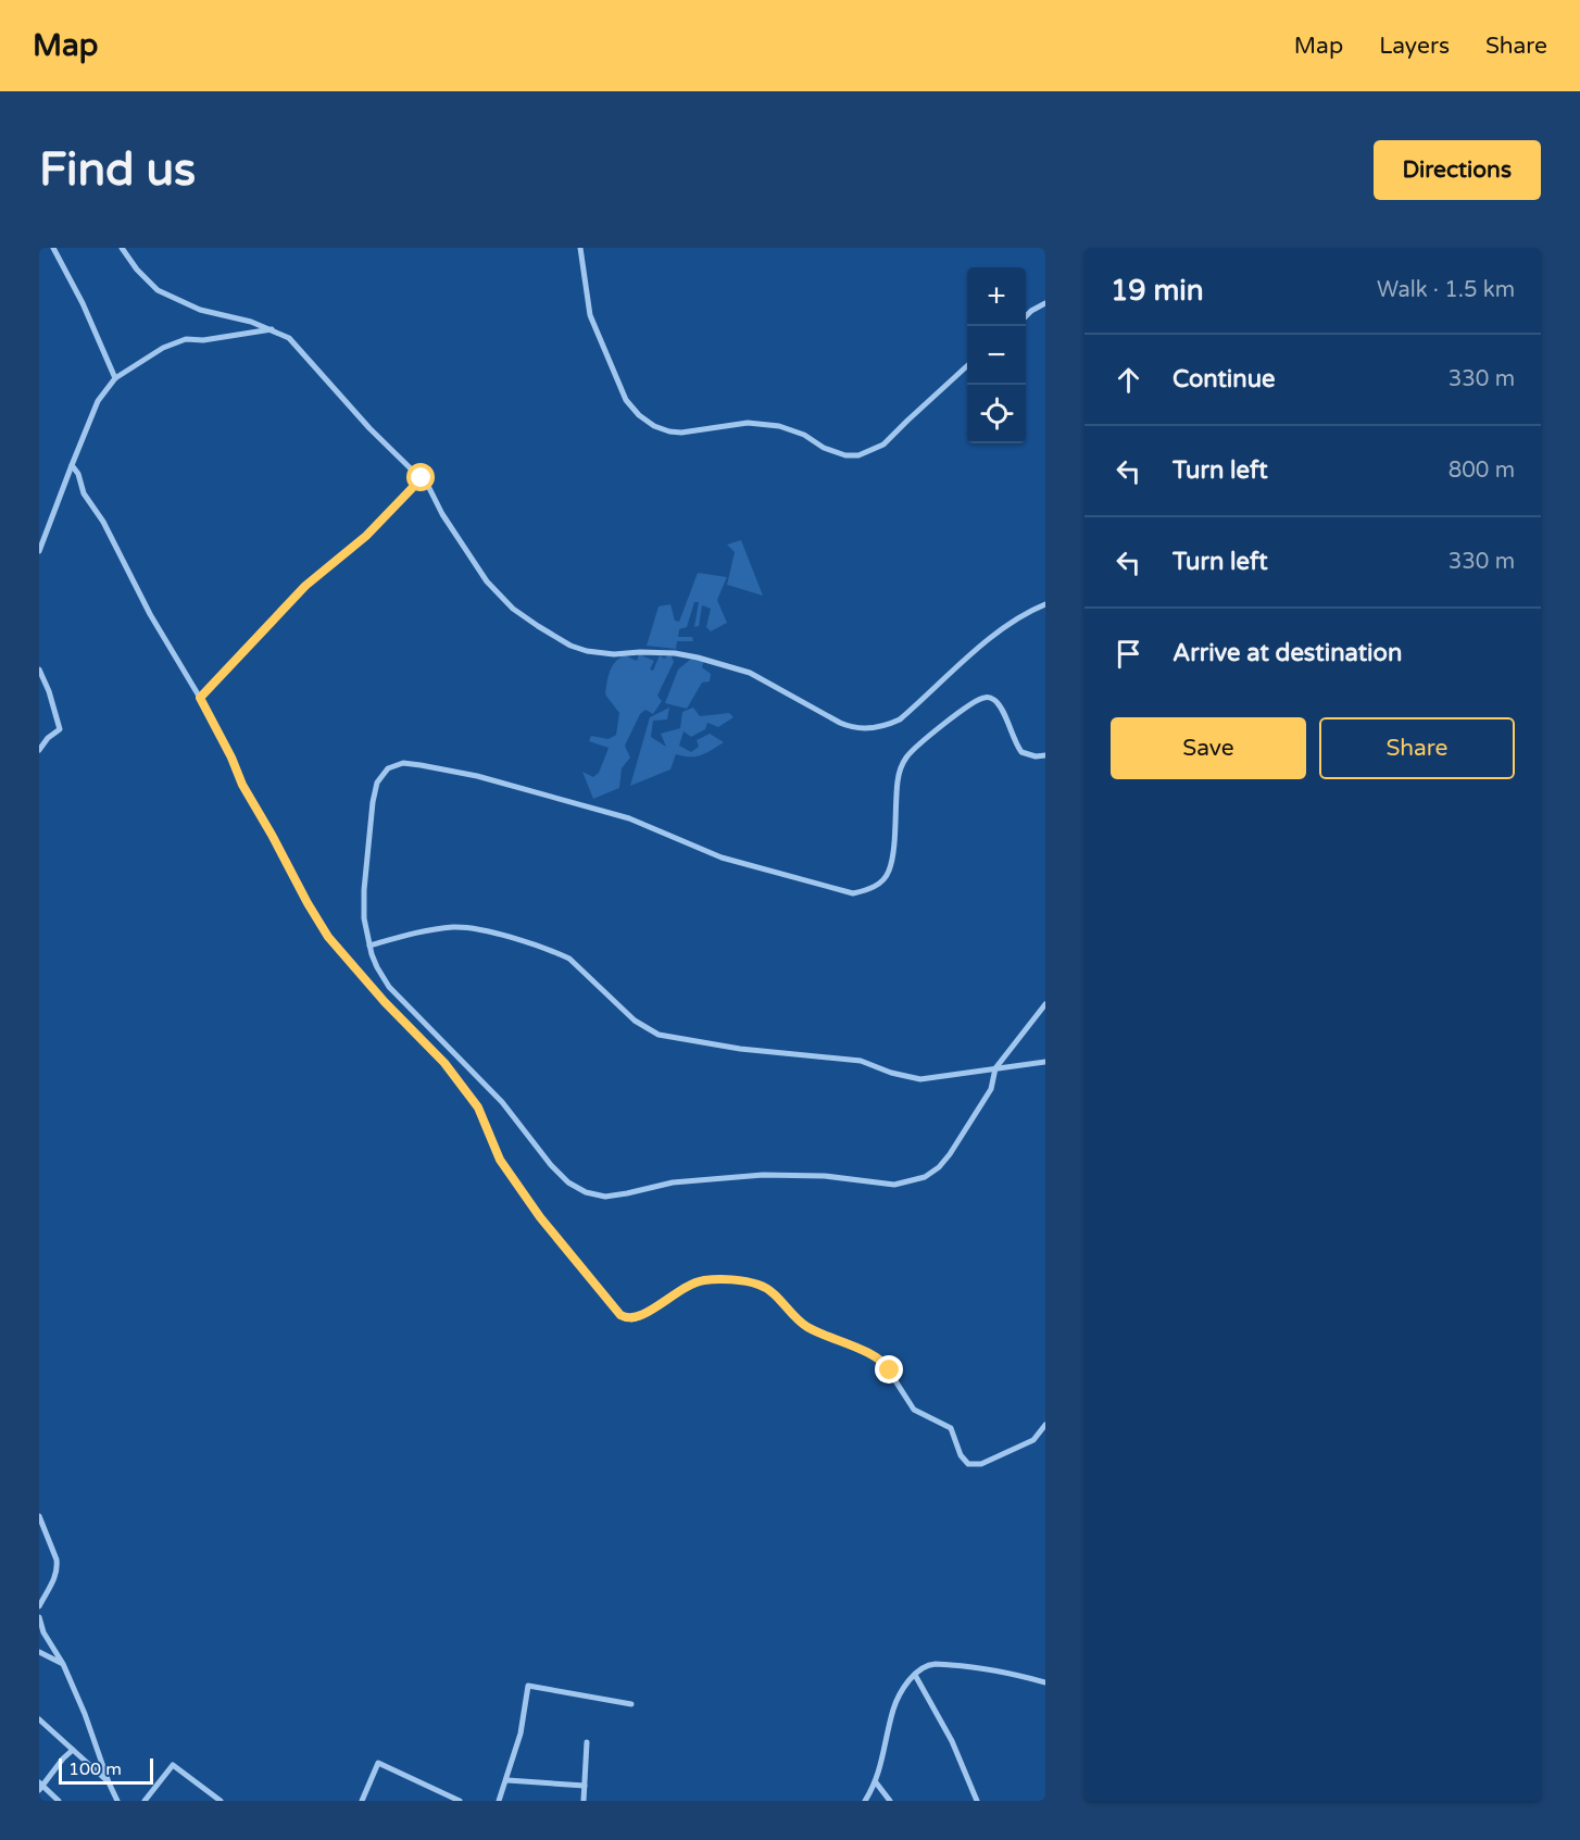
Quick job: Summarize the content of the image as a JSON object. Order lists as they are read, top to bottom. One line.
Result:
{"scale_bar":"100 m","page":{"header":"Map","nav":["Map","Layers","Share"],"buttons":["Directions",["Save","Share"]],"title":"Find us","heading":["19 min","Walk · 1.5 km"],"map_buttons":["+","−"],"list":[["Continue","330 m"],["Turn left","800 m"],["Turn left","330 m"],"Arrive at destination"],"scale":"100 m"}}
